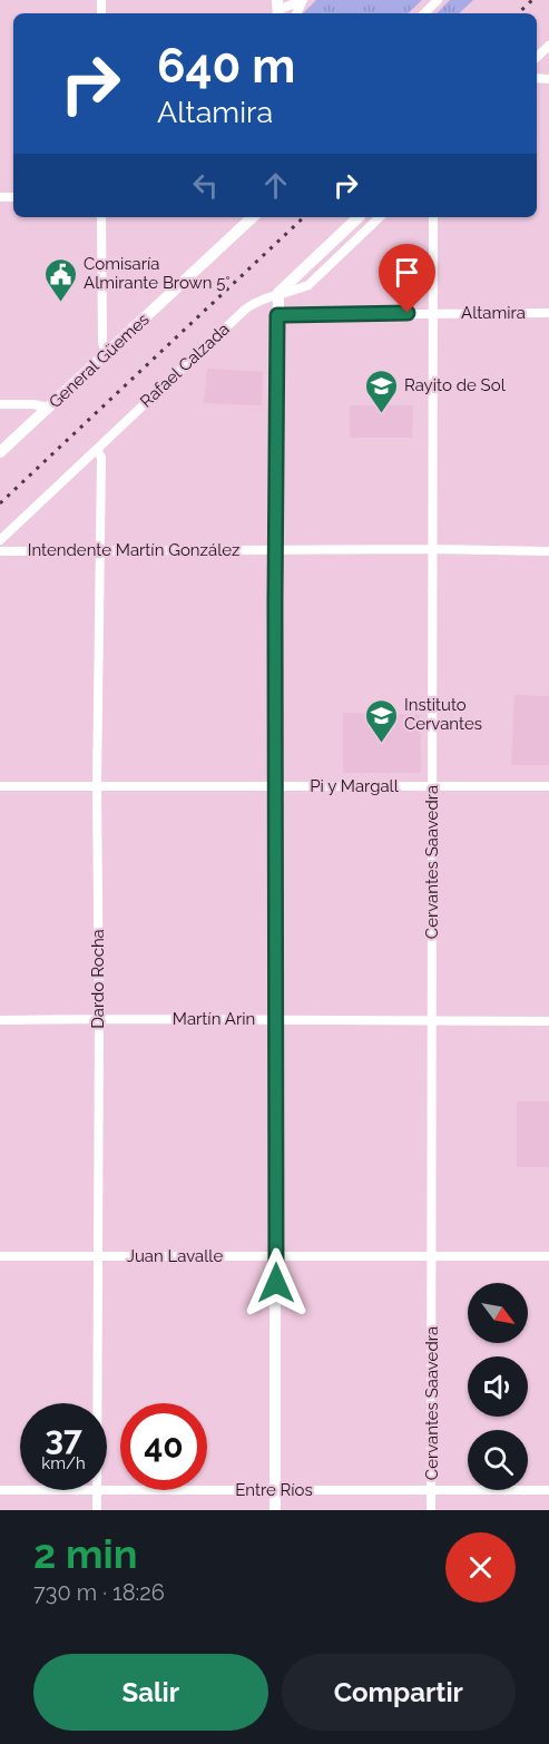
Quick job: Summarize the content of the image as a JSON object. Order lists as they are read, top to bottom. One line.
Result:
{"streets":{"street":["Altamira","General Güemes","Rafael Calzada","Intendente Martín González","Pi y Margall","Cervantes Saavedra","Dardo Rocha","Martín Arin","Juan Lavalle","Entre Ríos"]},"crossings":[["Altamira","Cervantes Saavedra"],["Rafael Calzada","Dardo Rocha"],["Intendente Martín González","Cervantes Saavedra"],["Intendente Martín González","Dardo Rocha"],["Pi y Margall","Cervantes Saavedra"],["Pi y Margall","Dardo Rocha"],["Cervantes Saavedra","Martín Arin"],["Cervantes Saavedra","Juan Lavalle"],["Cervantes Saavedra","Entre Ríos"],["Dardo Rocha","Martín Arin"],["Dardo Rocha","Juan Lavalle"]],"places":{"public building":["Comisaría Almirante Brown 5°"],"school or university":["Rayito de Sol","Instituto Cervantes"]},"north":"bottom right","page":{"turn":["640 m","Altamira"],"speed":"37 km/h","limit":"40","heading":["2 min","730 m · 18:26"],"buttons":["Salir","Compartir"]}}
